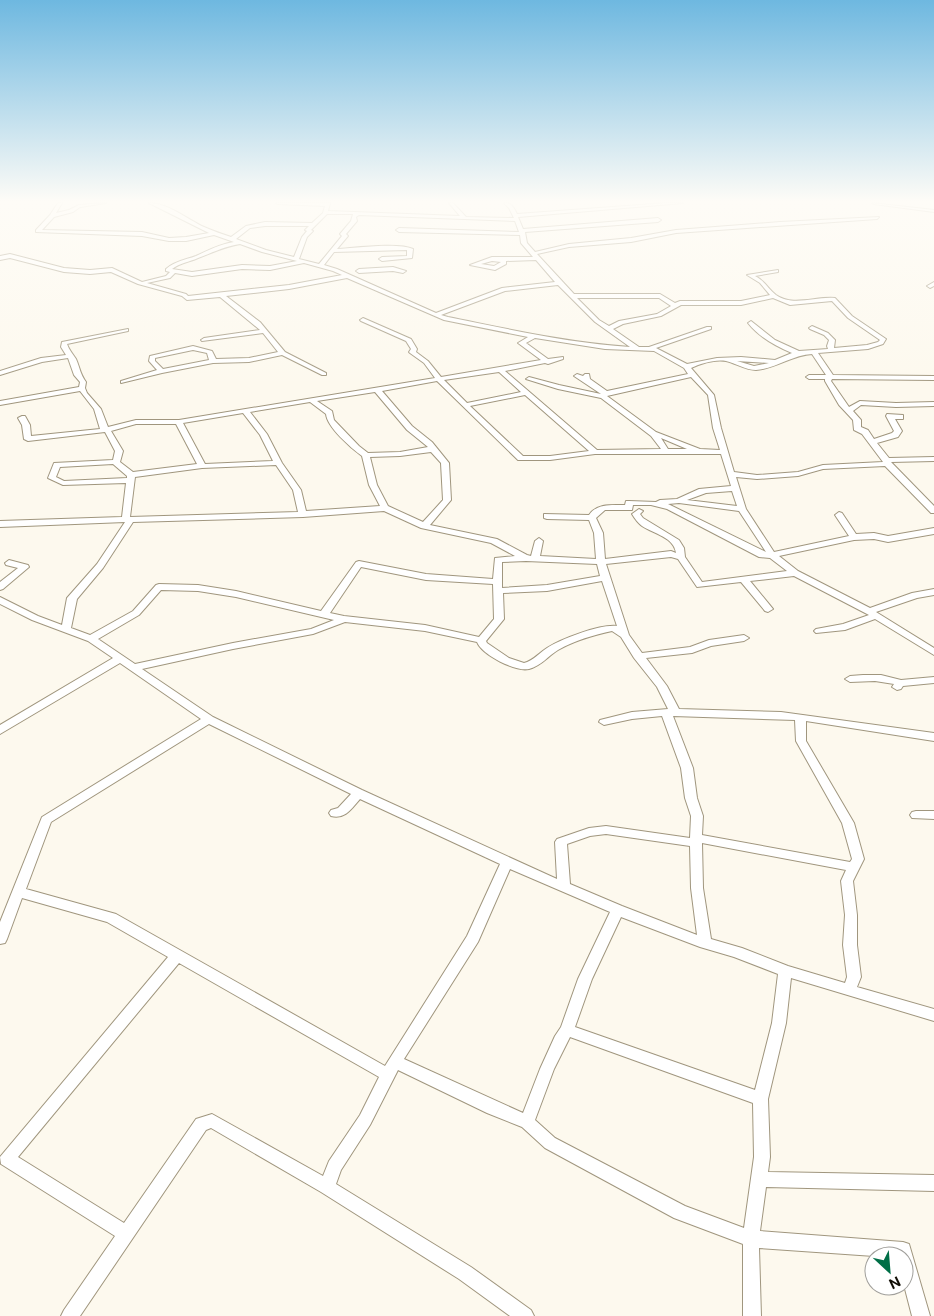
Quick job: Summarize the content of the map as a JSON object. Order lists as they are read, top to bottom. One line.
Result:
{"north":"bottom right"}
